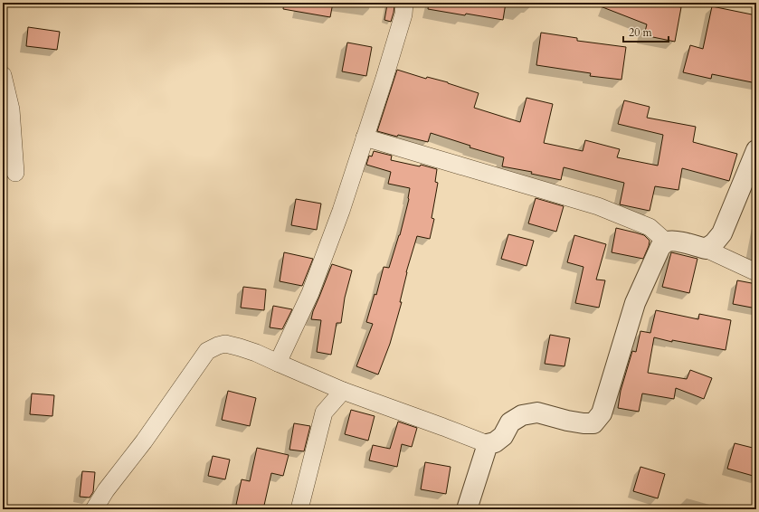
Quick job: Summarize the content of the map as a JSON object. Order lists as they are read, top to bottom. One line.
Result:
{"scale_bar":"20 m"}
